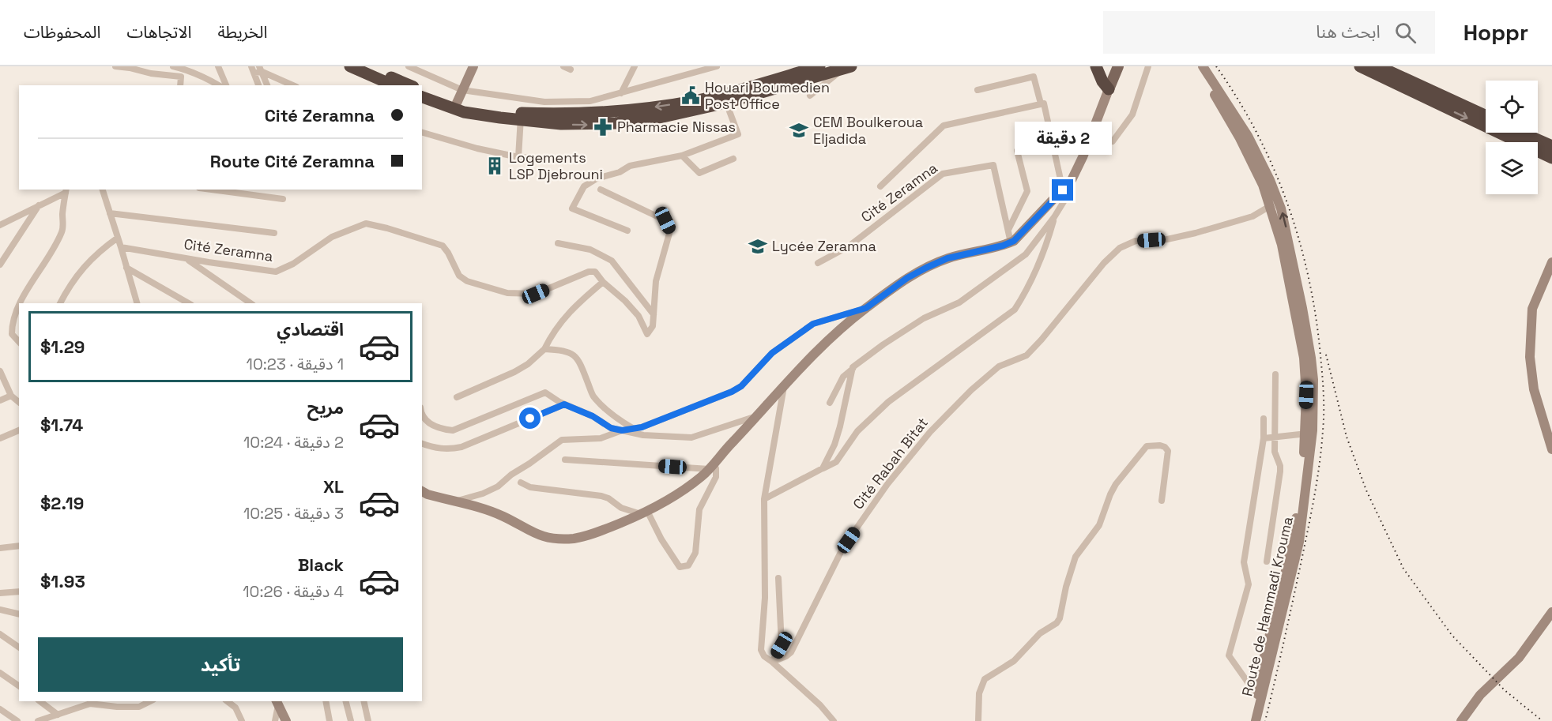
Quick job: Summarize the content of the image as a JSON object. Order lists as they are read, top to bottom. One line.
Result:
{"streets":{"street":["Cité Zeramna","Cité Rabah Bitat","Route de Hammadi Krouma"]},"crossings":[["Cité Rabah Bitat","Route de Hammadi Krouma"]],"places":{"public building":["Houari Boumedien Post Office"],"pharmacy":["Pharmacie Nissas"],"school or university":["CEM Boulkeroua Eljadida","Lycée Zeramna"],"building":["Logements LSP Djebrouni"]},"page":{"header":"Hoppr","search":"ابحث هنا","nav":["الخريطة","الاتجاهات","المحفوظات"],"banner":["Cité Zeramna","Route Cité Zeramna"],"bubble":"2 دقيقة","list":[{"name":"اقتصادي","note":"1 دقيقة · 10:23","value":"$1.29"},{"name":"مريح","note":"2 دقيقة · 10:24","value":"$1.74"},{"name":"XL","note":"3 دقيقة · 10:25","value":"$2.19"},{"name":"Black","note":"4 دقيقة · 10:26","value":"$1.93"}],"buttons":"تأكيد"}}
